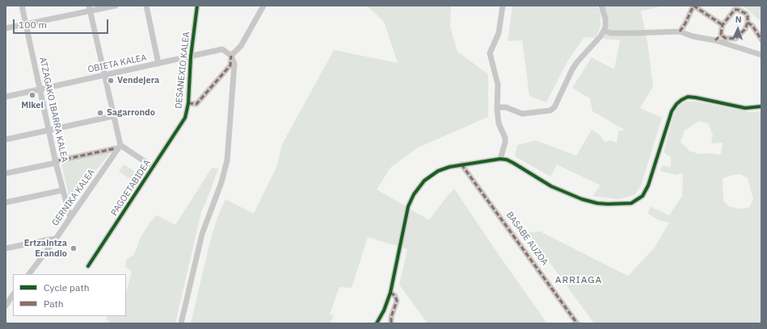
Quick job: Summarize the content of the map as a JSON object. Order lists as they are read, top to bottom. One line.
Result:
{"streets":{"street":["OBIETA KALEA","DESANEXIO KALEA","ATZAGAKO IBARRA KALEA","PAGOETABIDEA","GERNIKA KALEA","BASABE AUZOA"]},"crossings":[["OBIETA KALEA","DESANEXIO KALEA"],["OBIETA KALEA","ATZAGAKO IBARRA KALEA"],["DESANEXIO KALEA","PAGOETABIDEA"],["ATZAGAKO IBARRA KALEA","GERNIKA KALEA"]],"districts":["ARRIAGA"],"places":["Vendejera","Mikel","Sagarrondo","Ertzaintza Erandio"],"legend":["Cycle path","Path"],"scale_bar":"100 m","north":"top"}
